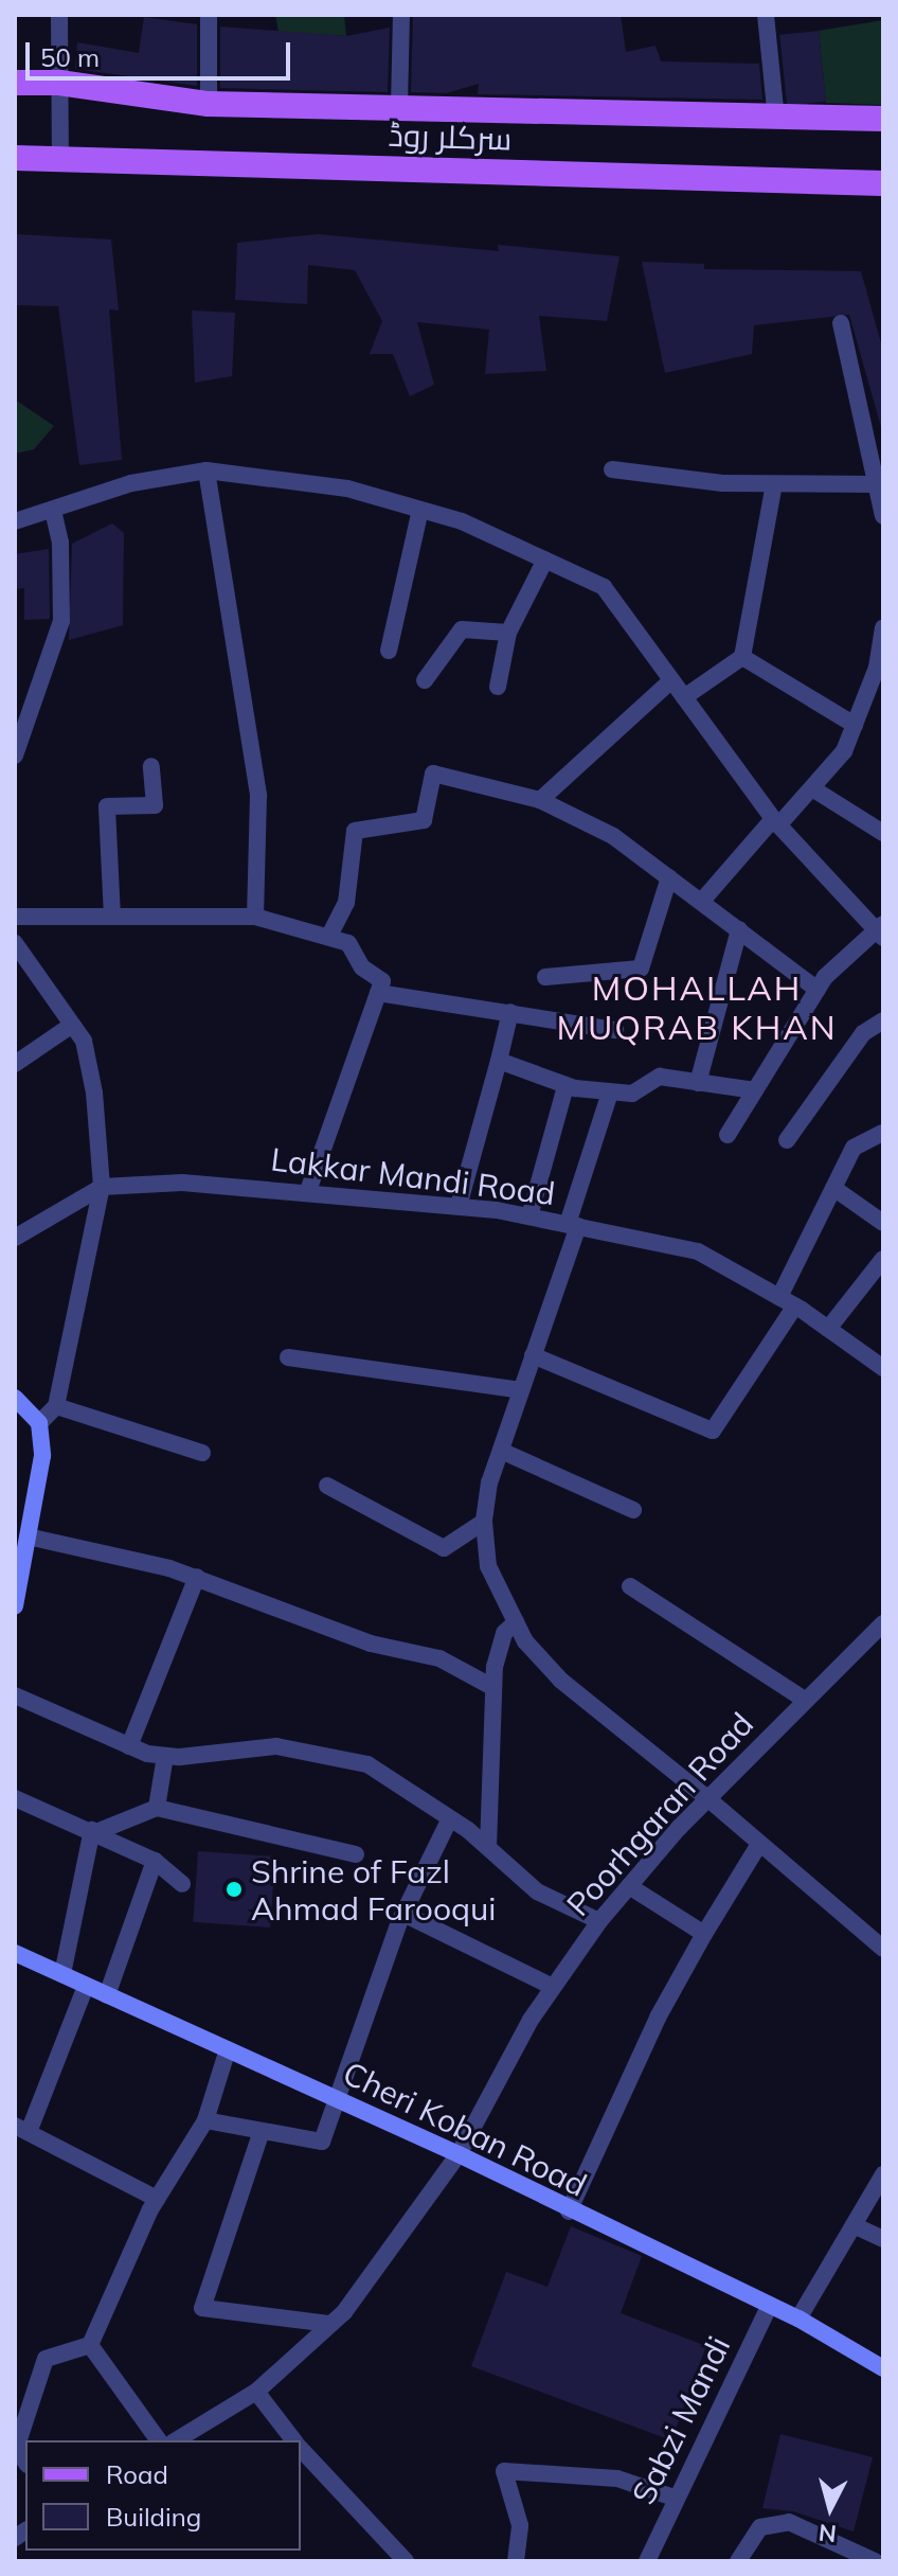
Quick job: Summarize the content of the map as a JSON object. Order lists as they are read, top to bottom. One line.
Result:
{"streets":{"main road":["سرکلر روڈ"],"street":["Lakkar Mandi Road","Poorhgaran Road","Cheri Koban Road","Sabzi Mandi"]},"crossings":[["Poorhgaran Road","Cheri Koban Road"],["Cheri Koban Road","Sabzi Mandi"]],"districts":["MOHALLAH MUQRAB KHAN"],"places":["Shrine of Fazl Ahmad Farooqui"],"legend":["Road","Building"],"scale_bar":"50 m","north":"bottom"}
